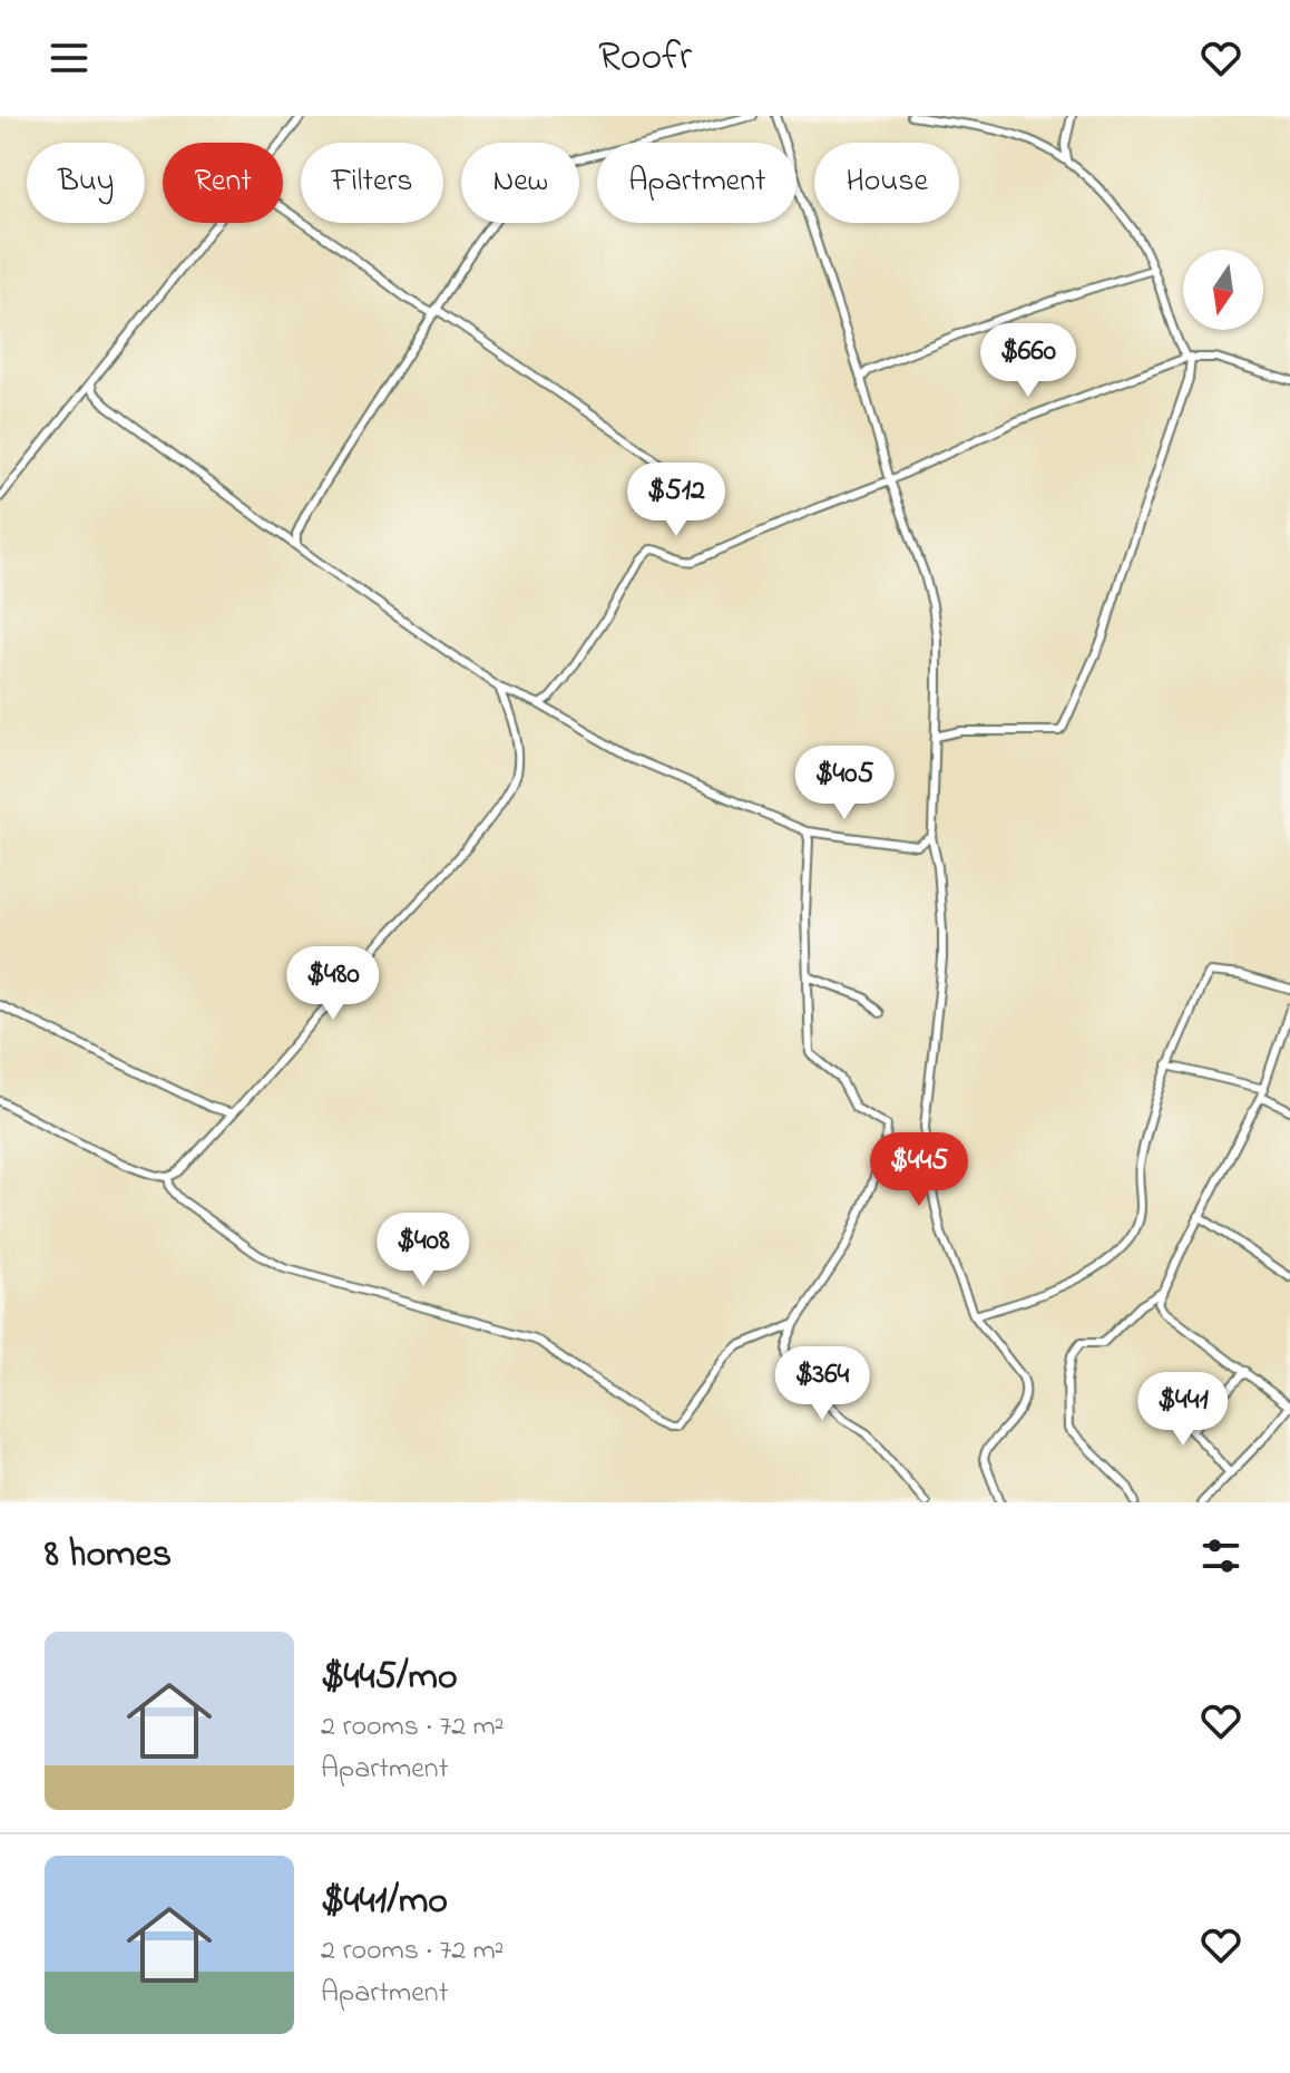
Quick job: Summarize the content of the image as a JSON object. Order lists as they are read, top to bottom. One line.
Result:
{"north":"bottom","page":{"header":"Roofr","chip":["Buy","Rent","Filters","New","Apartment","House"],"price":["$660","$512","$405","$480","$445","$408","$364","$441"],"heading":"8 homes","list":[{"name":"$445/mo","note":"2 rooms · 72 m² · Apartment"},{"name":"$441/mo","note":"2 rooms · 72 m² · Apartment"}]}}
